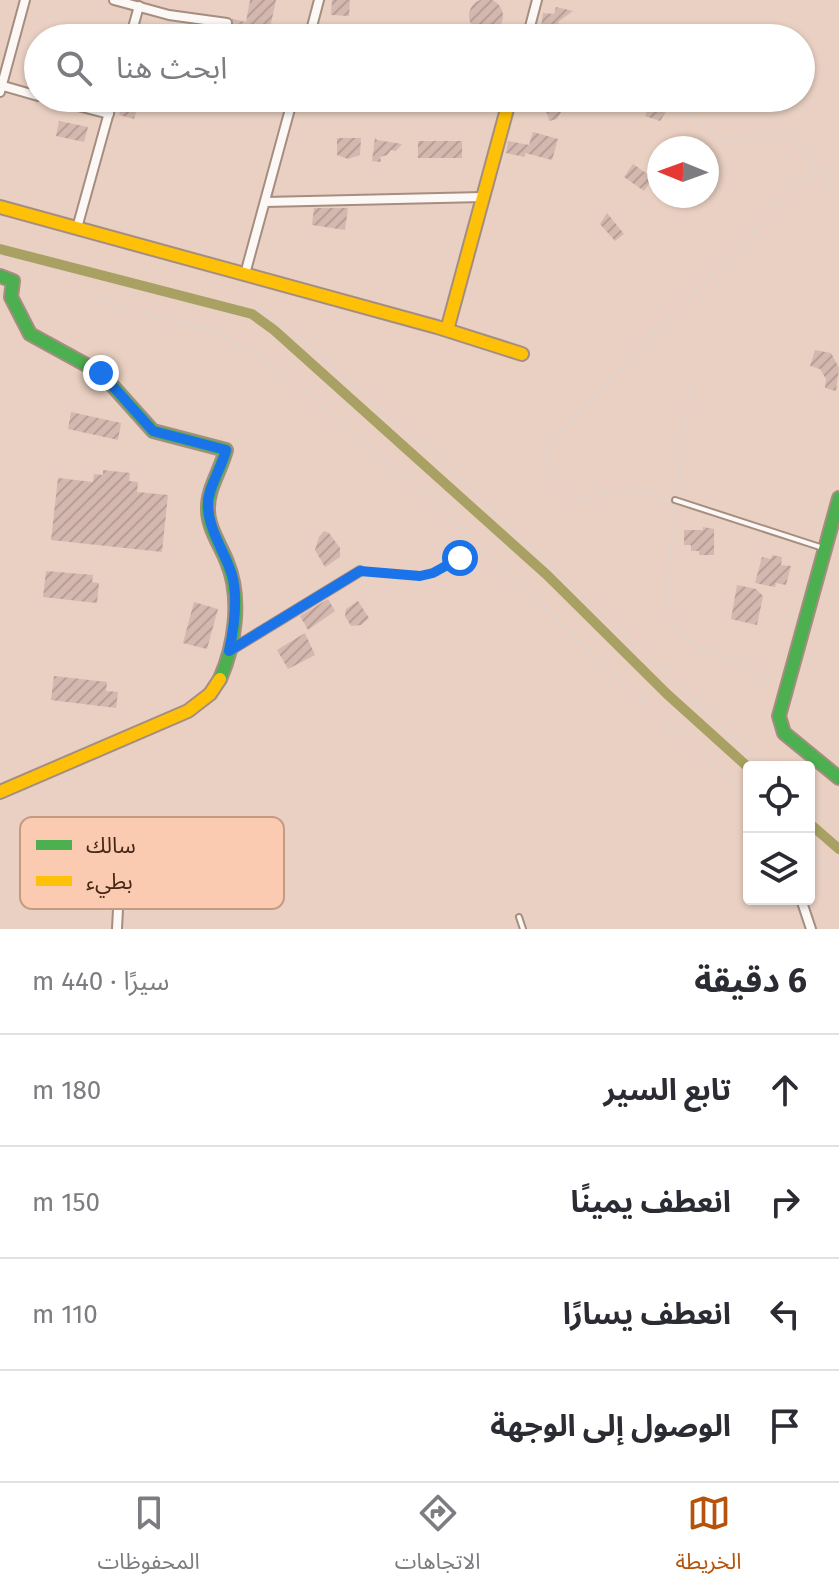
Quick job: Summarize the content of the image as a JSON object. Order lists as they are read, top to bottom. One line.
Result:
{"legend":["سالك","بطيء"],"north":"left","page":{"search":"ابحث هنا","heading":["6 دقيقة","سيرًا · 440 m"],"list":[["تابع السير","180 m"],["انعطف يمينًا","150 m"],["انعطف يسارًا","110 m"],"الوصول إلى الوجهة"],"nav":["الخريطة","الاتجاهات","المحفوظات"]}}
